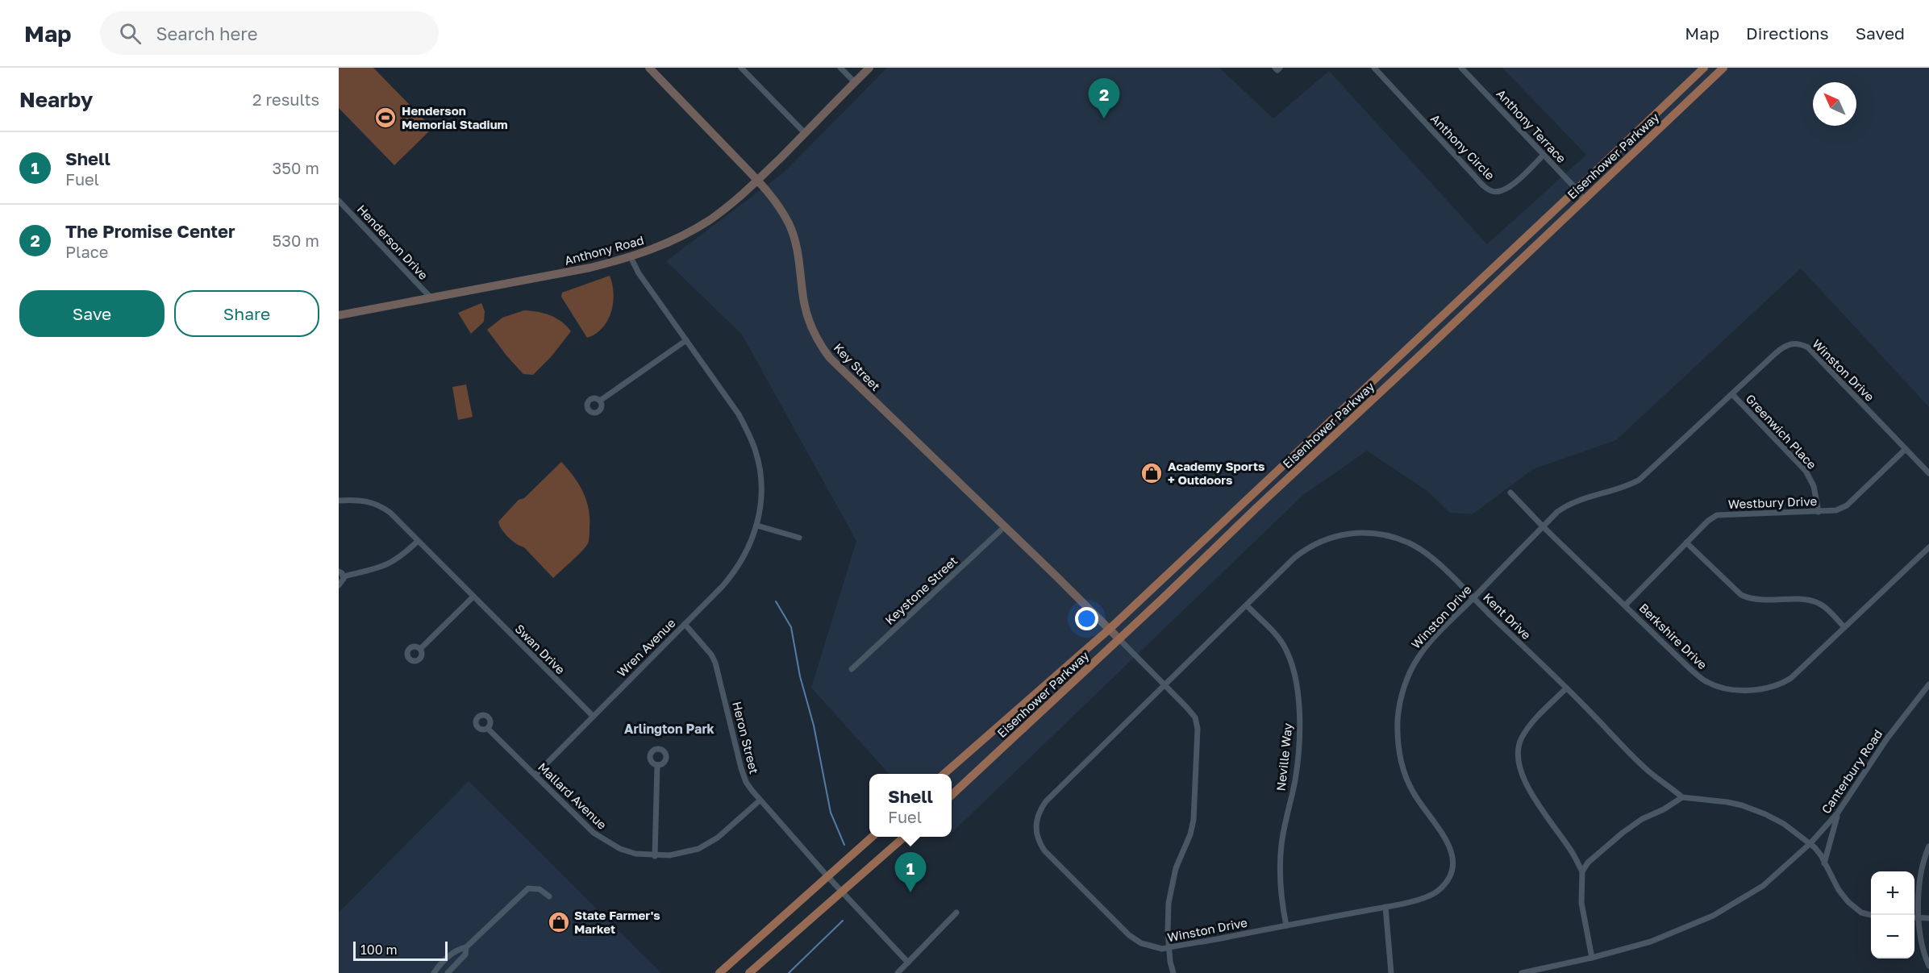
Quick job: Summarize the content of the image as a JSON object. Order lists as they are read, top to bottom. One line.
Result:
{"streets":{"main road":["Eisenhower Parkway"],"street":["Anthony Terrace","Anthony Circle","Henderson Drive","Anthony Road","Key Street","Winston Drive","Greenwich Place","Westbury Drive","Keystone Street","Kent Drive","Berkshire Drive","Wren Avenue","Swan Drive","Heron Street","Neville Way","Canterbury Road","Mallard Avenue"]},"crossings":[["Anthony Terrace","Anthony Circle"],["Anthony Terrace","Eisenhower Parkway"],["Eisenhower Parkway","Key Street"],["Henderson Drive","Anthony Road"],["Anthony Road","Key Street"],["Anthony Road","Wren Avenue"],["Key Street","Keystone Street"],["Winston Drive","Greenwich Place"],["Winston Drive","Westbury Drive"],["Winston Drive","Kent Drive"],["Winston Drive","Berkshire Drive"],["Winston Drive","Neville Way"],["Greenwich Place","Westbury Drive"],["Westbury Drive","Berkshire Drive"],["Kent Drive","Neville Way"],["Wren Avenue","Swan Drive"],["Wren Avenue","Heron Street"],["Wren Avenue","Mallard Avenue"],["Heron Street","Mallard Avenue"]],"districts":["Arlington Park"],"places":{"sports":["Henderson Memorial Stadium"],"shop":["Academy Sports + Outdoors","State Farmer's Market"]},"scale_bar":"100 m","north":"top left","page":{"header":"Map","search":"Search here","nav":["Map","Directions","Saved"],"heading":["Nearby","2 results"],"pins":["2","1"],"list":[{"mark":"1","name":"Shell","note":"Fuel","value":"350 m"},{"mark":"2","name":"The Promise Center","note":"Place","value":"530 m"}],"buttons":["Save","Share"],"popup":["Shell","Fuel"],"map_buttons":["+","−"],"scale":"100 m"}}
